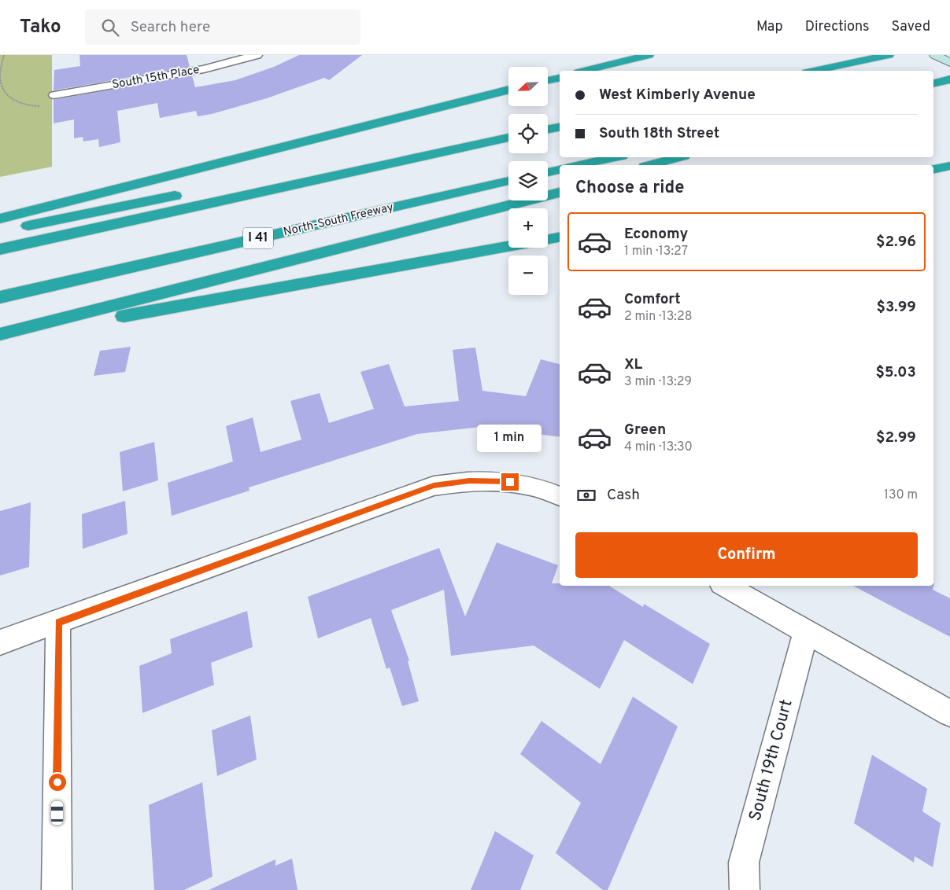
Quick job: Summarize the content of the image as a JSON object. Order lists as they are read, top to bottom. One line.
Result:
{"streets":{"highway":["North-South Freeway","I 41"],"street":["South 15th Place","South 19th Court"]},"north":"bottom left","page":{"header":"Tako","search":"Search here","nav":["Map","Directions","Saved"],"map_buttons":["+","−"],"banner":["West Kimberly Avenue","South 18th Street"],"heading":"Choose a ride","list":[{"name":"Economy","note":"1 min · 13:27","value":"$2.96"},{"name":"Comfort","note":"2 min · 13:28","value":"$3.99"},{"name":"XL","note":"3 min · 13:29","value":"$5.03"},{"name":"Green","note":"4 min · 13:30","value":"$2.99"}],"bubble":"1 min","pay":["Cash","130 m"],"buttons":"Confirm"}}
